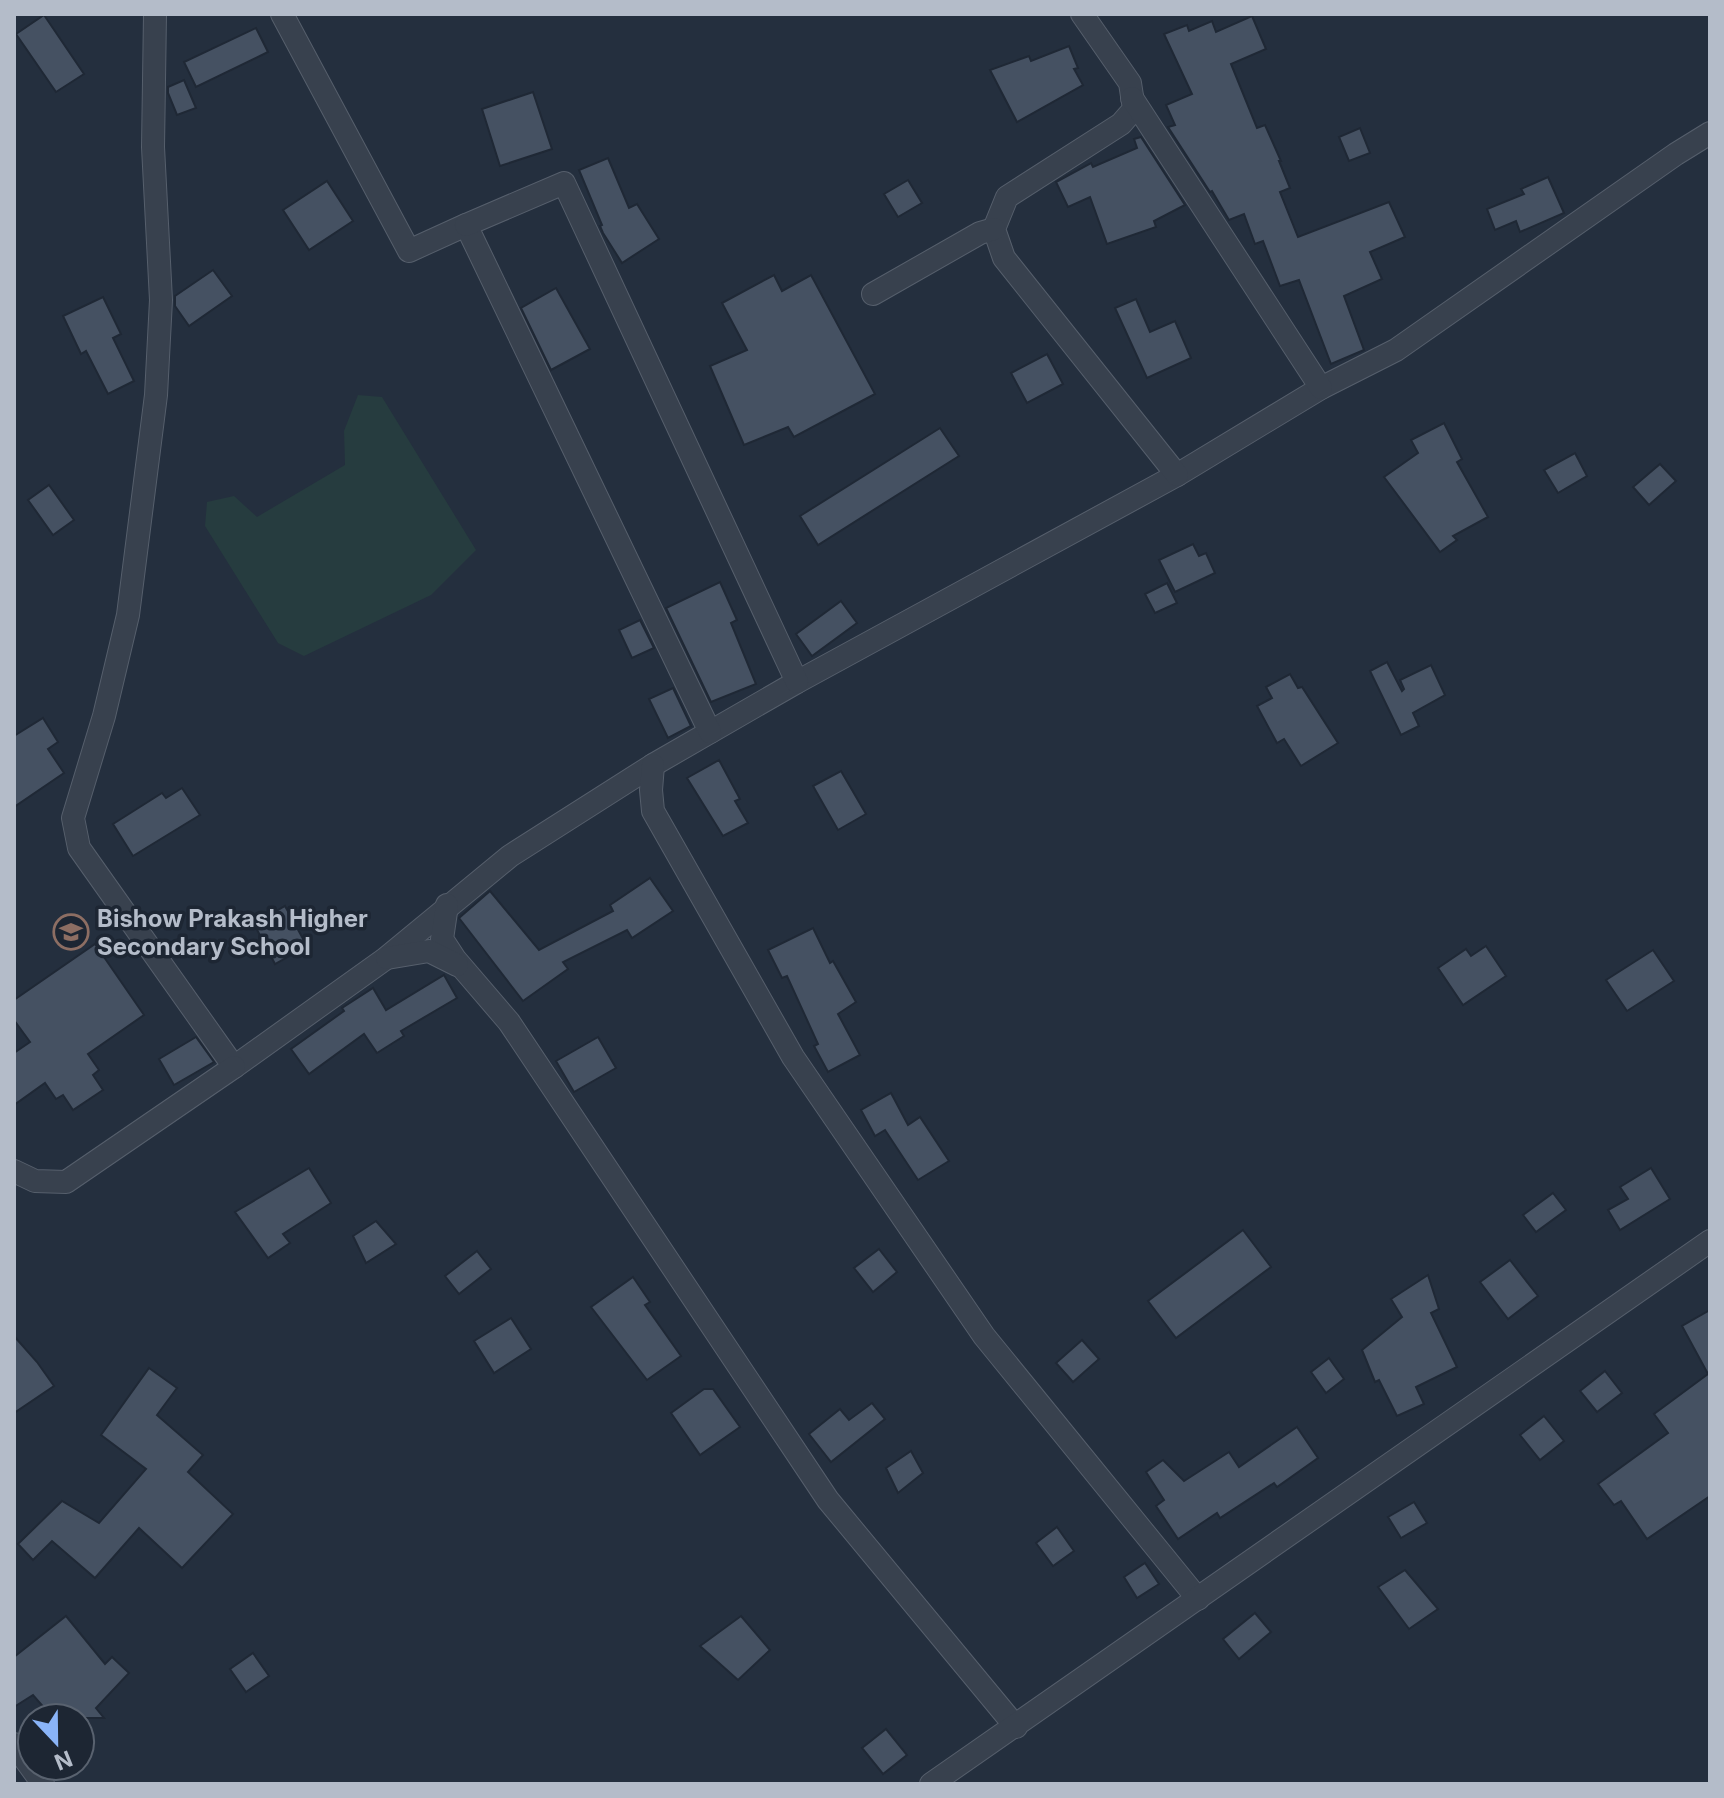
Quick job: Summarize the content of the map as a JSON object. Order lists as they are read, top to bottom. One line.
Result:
{"places":{"school or university":["Bishow Prakash Higher Secondary School"]},"north":"bottom"}
